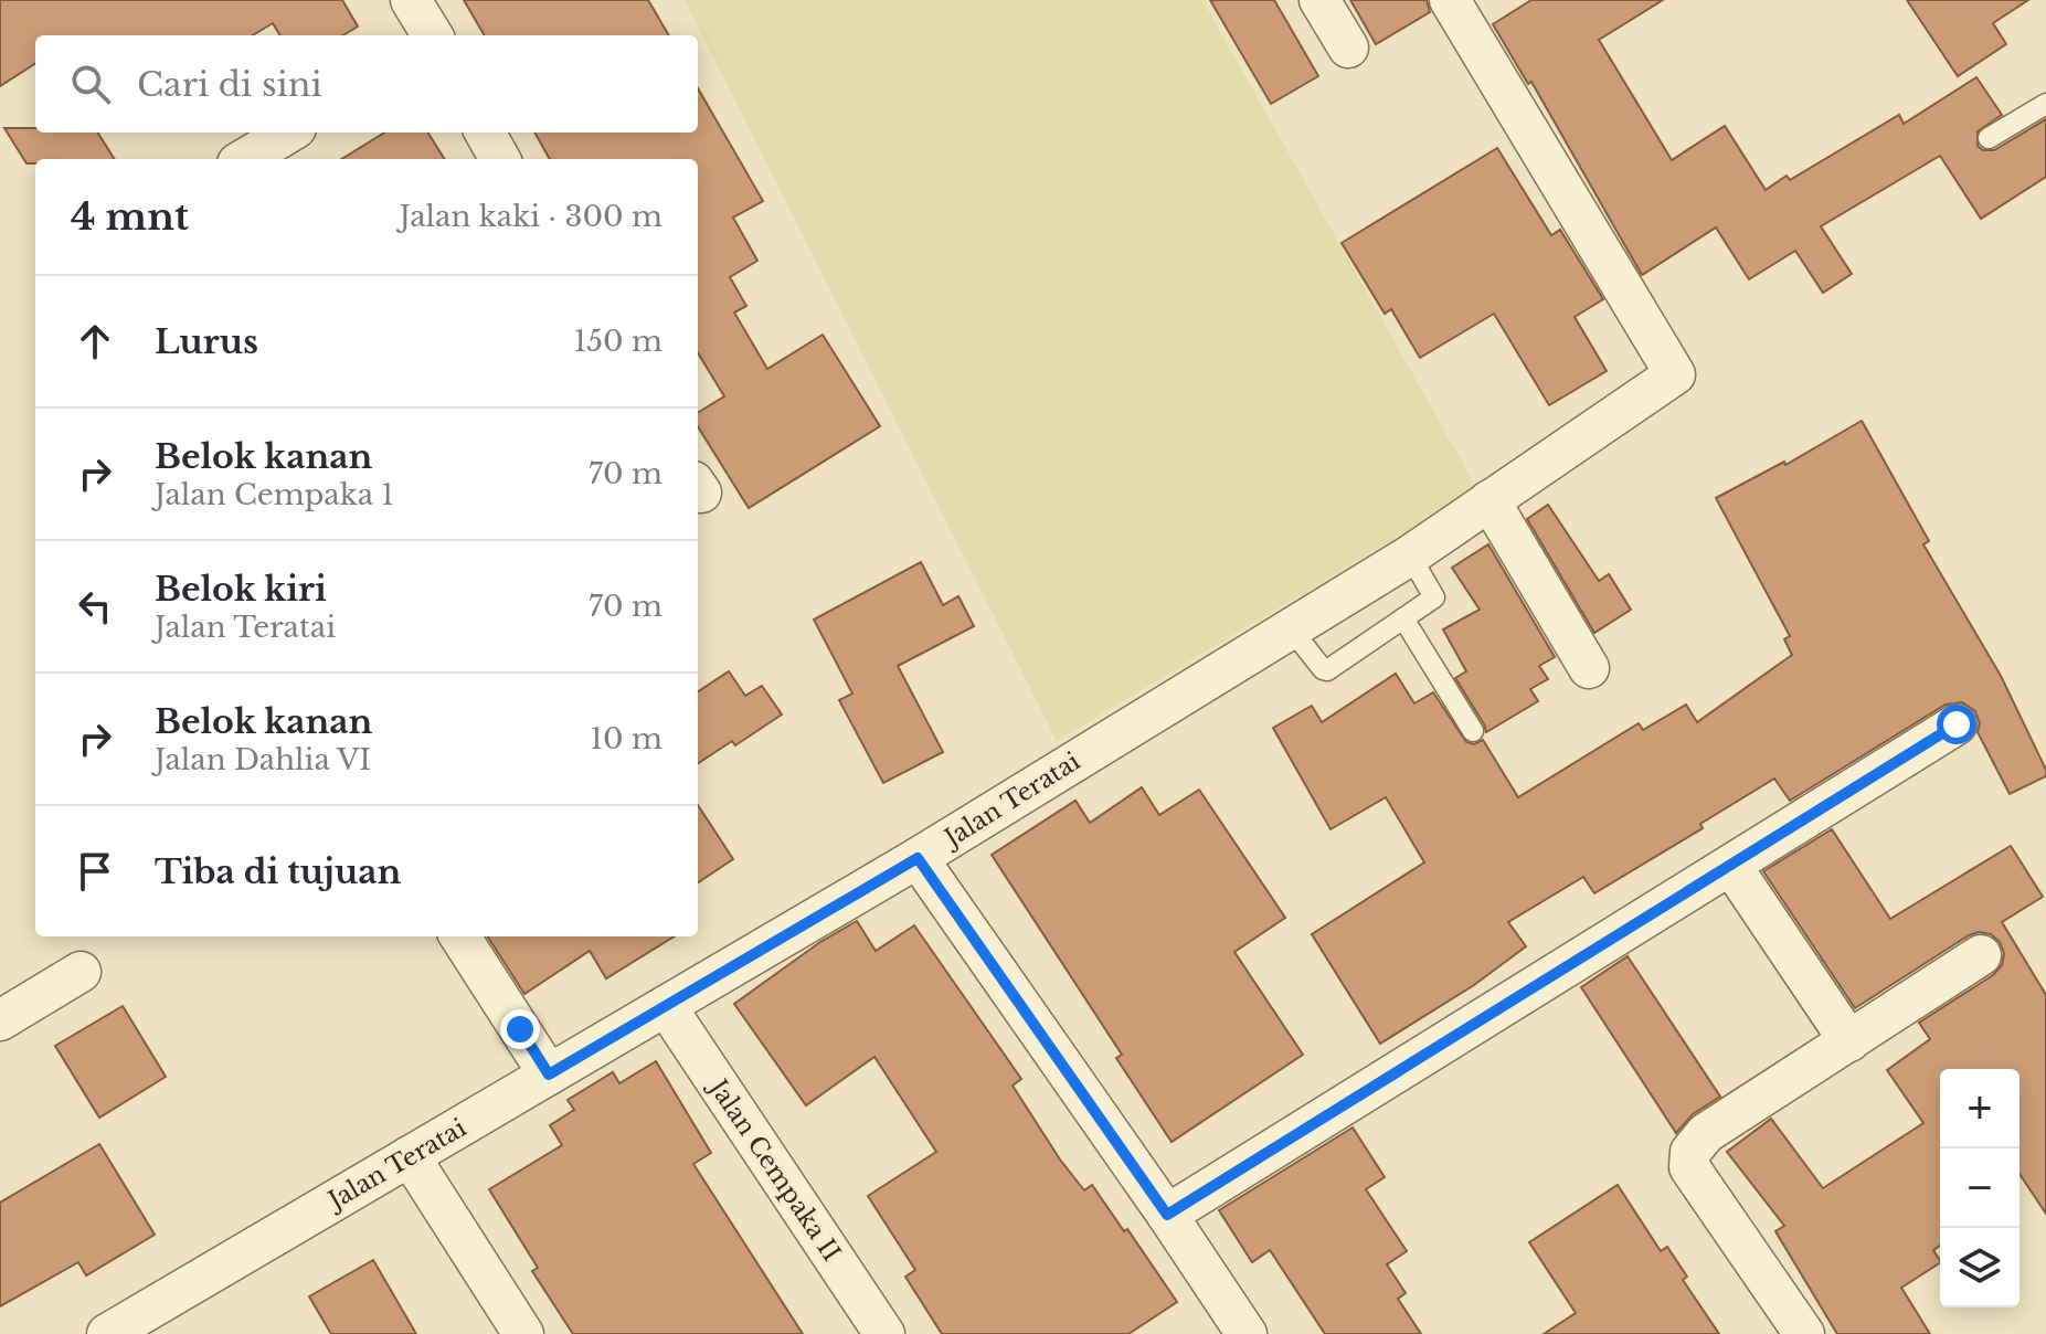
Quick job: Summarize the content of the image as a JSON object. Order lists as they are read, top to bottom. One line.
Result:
{"streets":{"street":["Jalan Teratai","Jalan Cempaka II"]},"crossings":[["Jalan Teratai","Jalan Cempaka II"]],"page":{"search":"Cari di sini","heading":["4 mnt","Jalan kaki · 300 m"],"list":[["Lurus","150 m"],["Belok kanan","Jalan Cempaka 1","70 m"],["Belok kiri","Jalan Teratai","70 m"],["Belok kanan","Jalan Dahlia VI","10 m"],"Tiba di tujuan"],"map_buttons":["+","−"]}}
